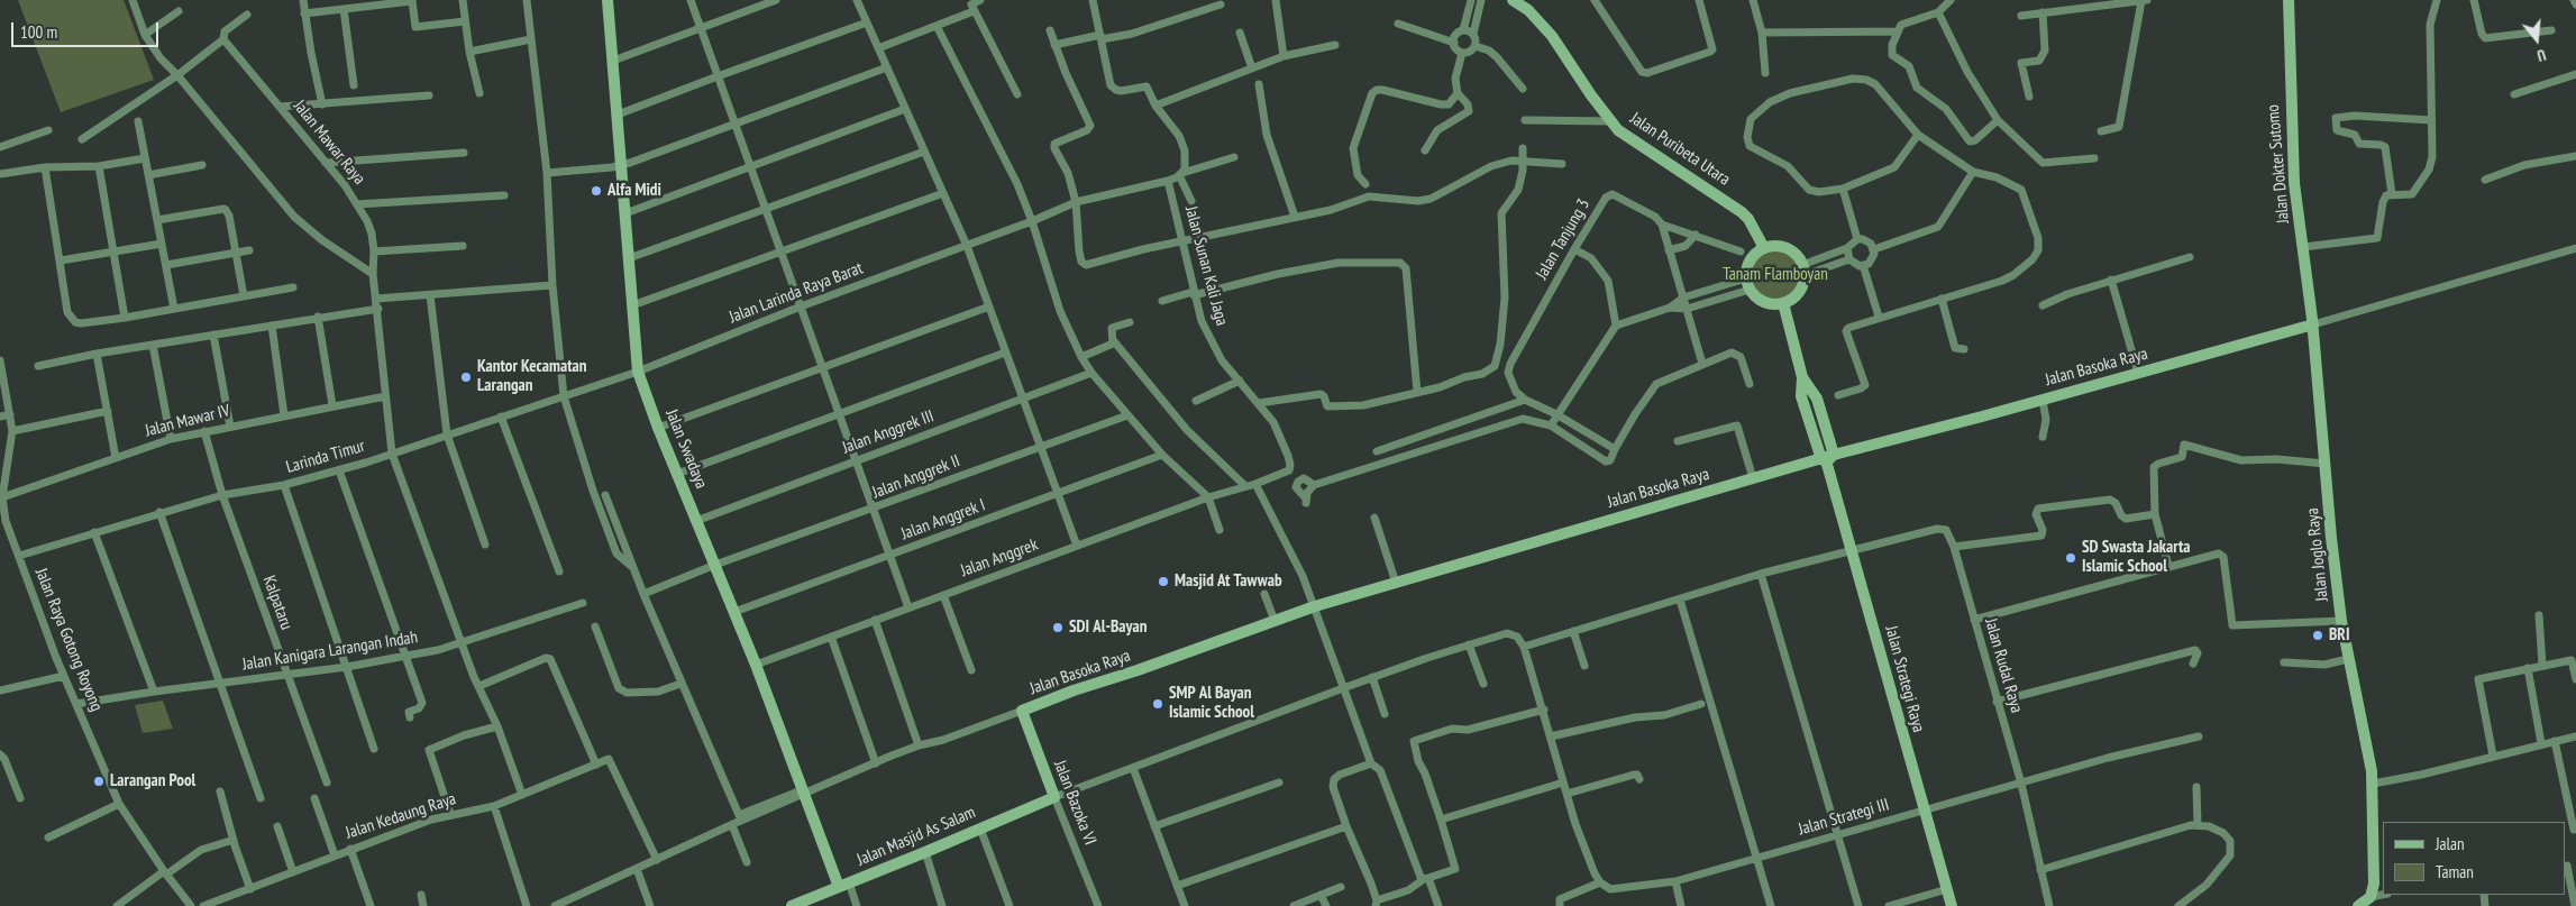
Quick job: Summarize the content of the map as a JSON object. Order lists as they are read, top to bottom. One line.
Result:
{"streets":{"street":["Jalan Mawar Raya","Jalan Puribeta Utara","Jalan Dokter Sutomo","Jalan Tanjung 3","Jalan Sunan Kali Jaga","Jalan Larinda Raya Barat","Jalan Basoka Raya","Jalan Mawar IV","Jalan Anggrek III","Jalan Swadaya","Larinda Timur","Jalan Anggrek II","Jalan Anggrek I","Jalan Joglo Raya","Jalan Anggrek","Kalpataru","Jalan Raya Gotong Royong","Jalan Kanigara Larangan Indah","Jalan Rudal Raya","Jalan Strategi Raya","Jalan Bazoka VI","Jalan Kedaung Raya","Jalan Strategi III","Jalan Masjid As Salam"]},"crossings":[["Jalan Mawar Raya","Jalan Mawar IV"],["Jalan Mawar Raya","Larinda Timur"],["Jalan Mawar Raya","Jalan Kanigara Larangan Indah"],["Jalan Mawar Raya","Jalan Kedaung Raya"],["Jalan Dokter Sutomo","Jalan Basoka Raya"],["Jalan Dokter Sutomo","Jalan Joglo Raya"],["Jalan Sunan Kali Jaga","Jalan Larinda Raya Barat"],["Jalan Sunan Kali Jaga","Jalan Anggrek"],["Jalan Larinda Raya Barat","Jalan Swadaya"],["Jalan Larinda Raya Barat","Larinda Timur"],["Jalan Basoka Raya","Jalan Joglo Raya"],["Jalan Basoka Raya","Jalan Strategi Raya"],["Jalan Basoka Raya","Jalan Bazoka VI"],["Jalan Mawar IV","Kalpataru"],["Jalan Mawar IV","Jalan Raya Gotong Royong"],["Jalan Anggrek III","Jalan Swadaya"],["Jalan Swadaya","Larinda Timur"],["Jalan Swadaya","Jalan Anggrek II"],["Jalan Swadaya","Jalan Anggrek I"],["Jalan Swadaya","Jalan Anggrek"],["Jalan Swadaya","Jalan Masjid As Salam"],["Larinda Timur","Kalpataru"],["Larinda Timur","Jalan Raya Gotong Royong"],["Kalpataru","Jalan Kanigara Larangan Indah"],["Jalan Raya Gotong Royong","Jalan Kanigara Larangan Indah"],["Jalan Rudal Raya","Jalan Strategi Raya"],["Jalan Rudal Raya","Jalan Strategi III"],["Jalan Strategi Raya","Jalan Strategi III"],["Jalan Bazoka VI","Jalan Masjid As Salam"]],"parks":["Tanam Flamboyan"],"places":["Alfa Midi","Kantor Kecamatan Larangan","SD Swasta Jakarta Islamic School","Masjid At Tawwab","SDI Al-Bayan","BRI","SMP Al Bayan Islamic School","Larangan Pool"],"legend":["Jalan","Taman"],"scale_bar":"100 m","north":"bottom"}
